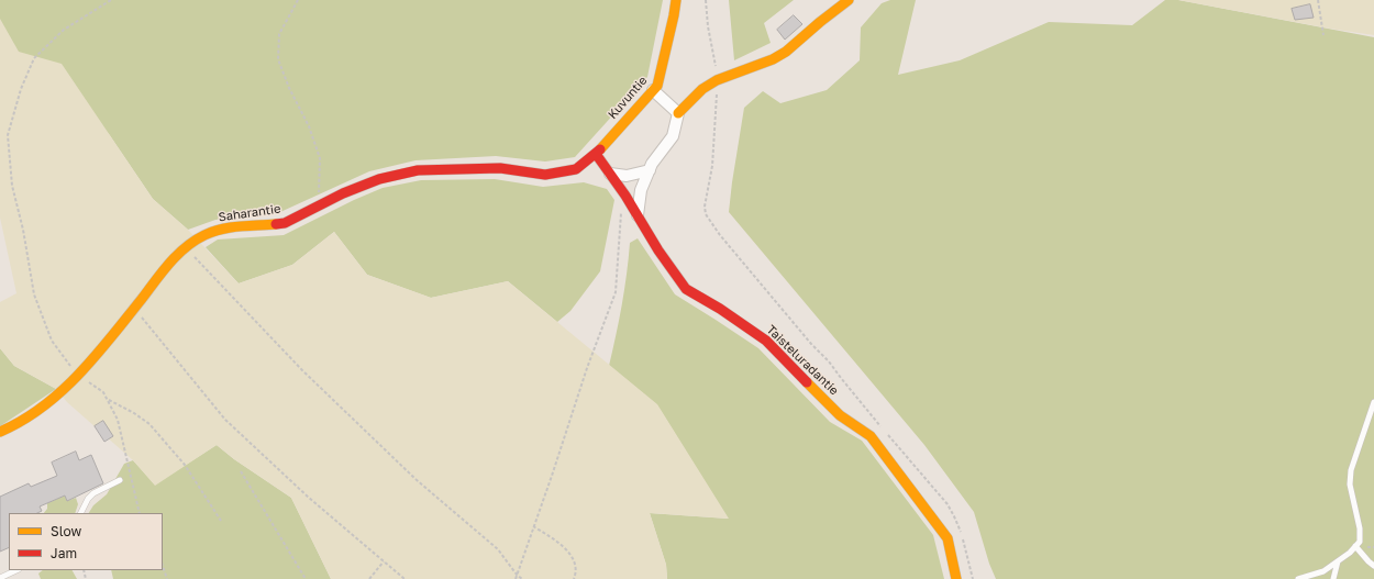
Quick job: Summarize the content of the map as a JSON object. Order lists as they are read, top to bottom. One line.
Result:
{"streets":{"street":["Kuvuntie","Saharantie","Taisteluradantie"]},"crossings":[["Kuvuntie","Saharantie"],["Kuvuntie","Taisteluradantie"],["Saharantie","Taisteluradantie"]],"legend":["Slow","Jam"]}
